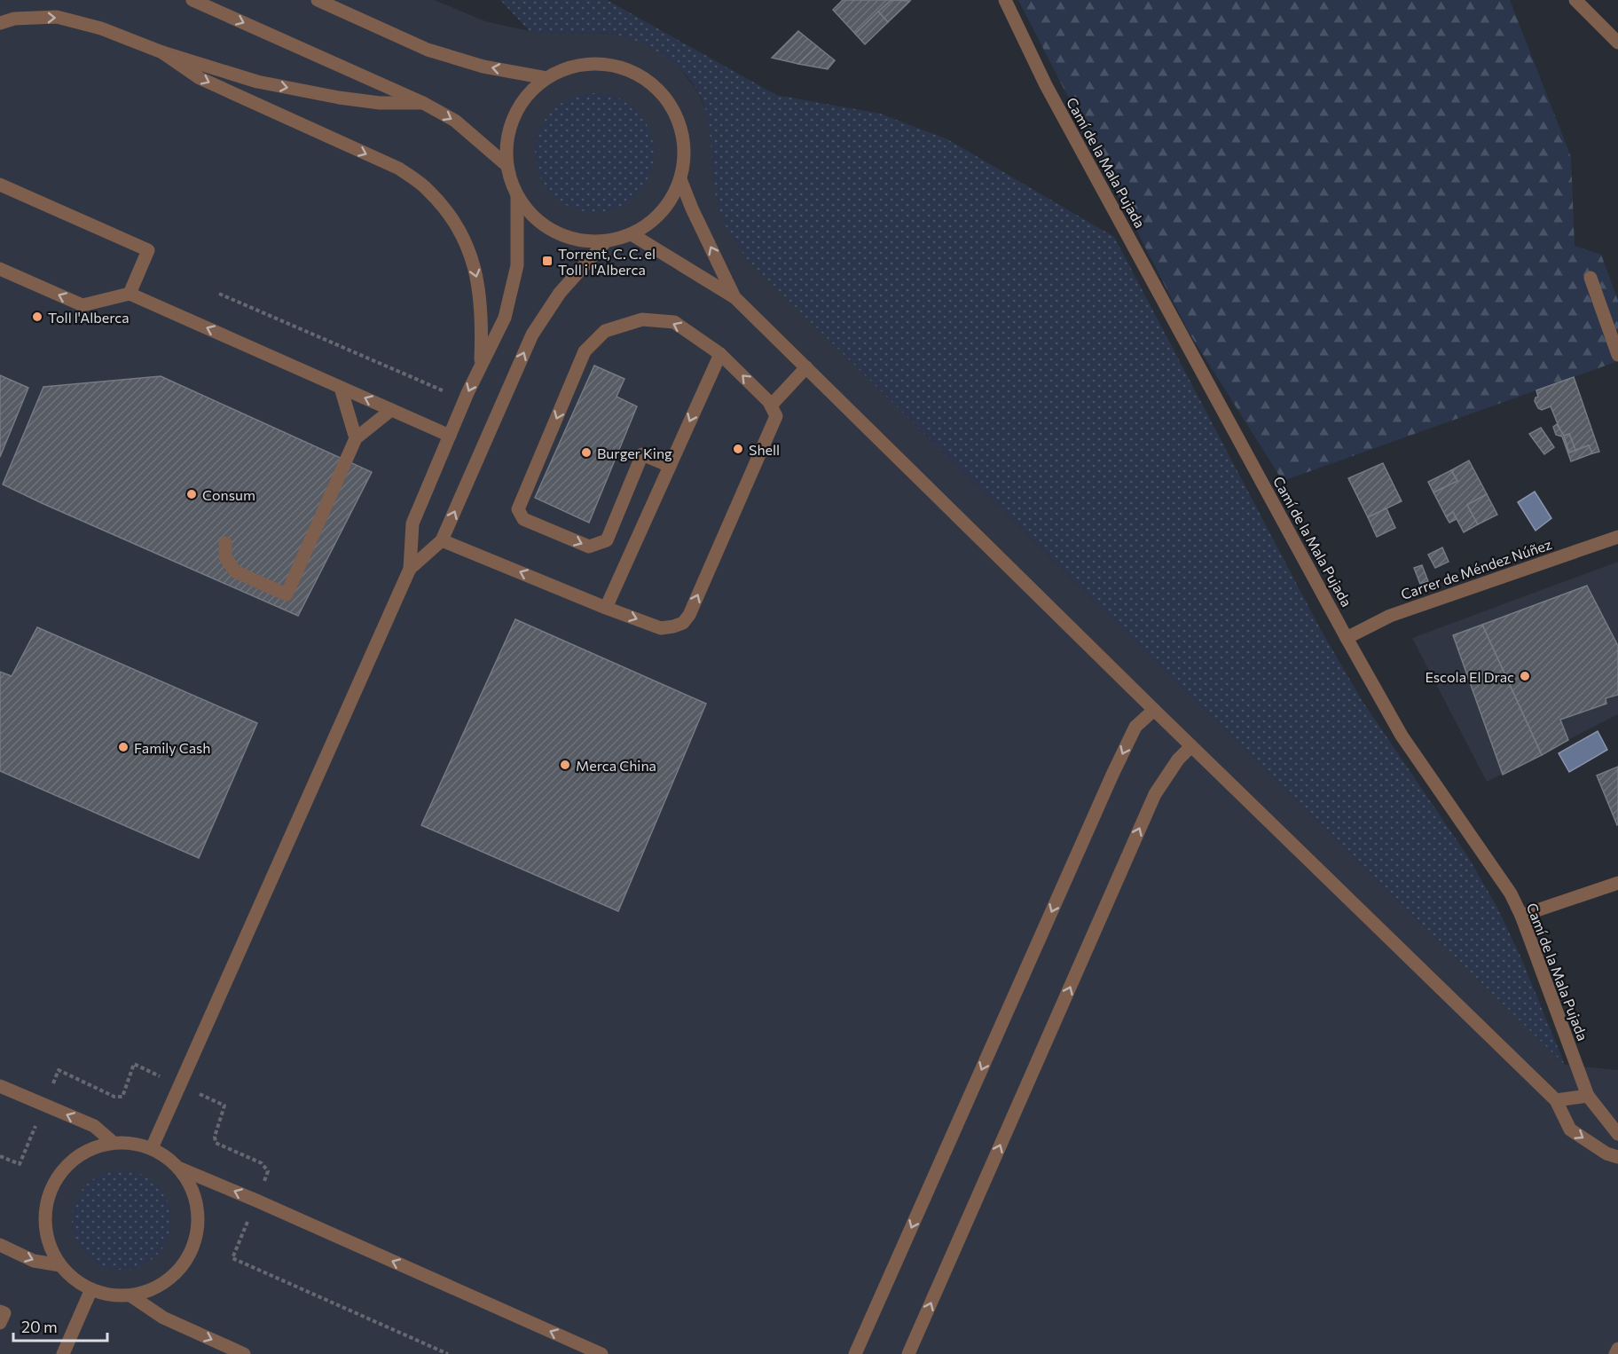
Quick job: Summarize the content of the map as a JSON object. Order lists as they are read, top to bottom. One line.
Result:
{"streets":{"street":["Camí de la Mala Pujada","Carrer de Méndez Núñez"]},"crossings":[["Camí de la Mala Pujada","Carrer de Méndez Núñez"]],"places":{"transit":["Torrent, C. C. el Toll i l'Alberca"],"other":["Toll l'Alberca","Shell","Burger King","Consum","Escola El Drac","Family Cash","Merca China"]},"scale_bar":"20 m"}
